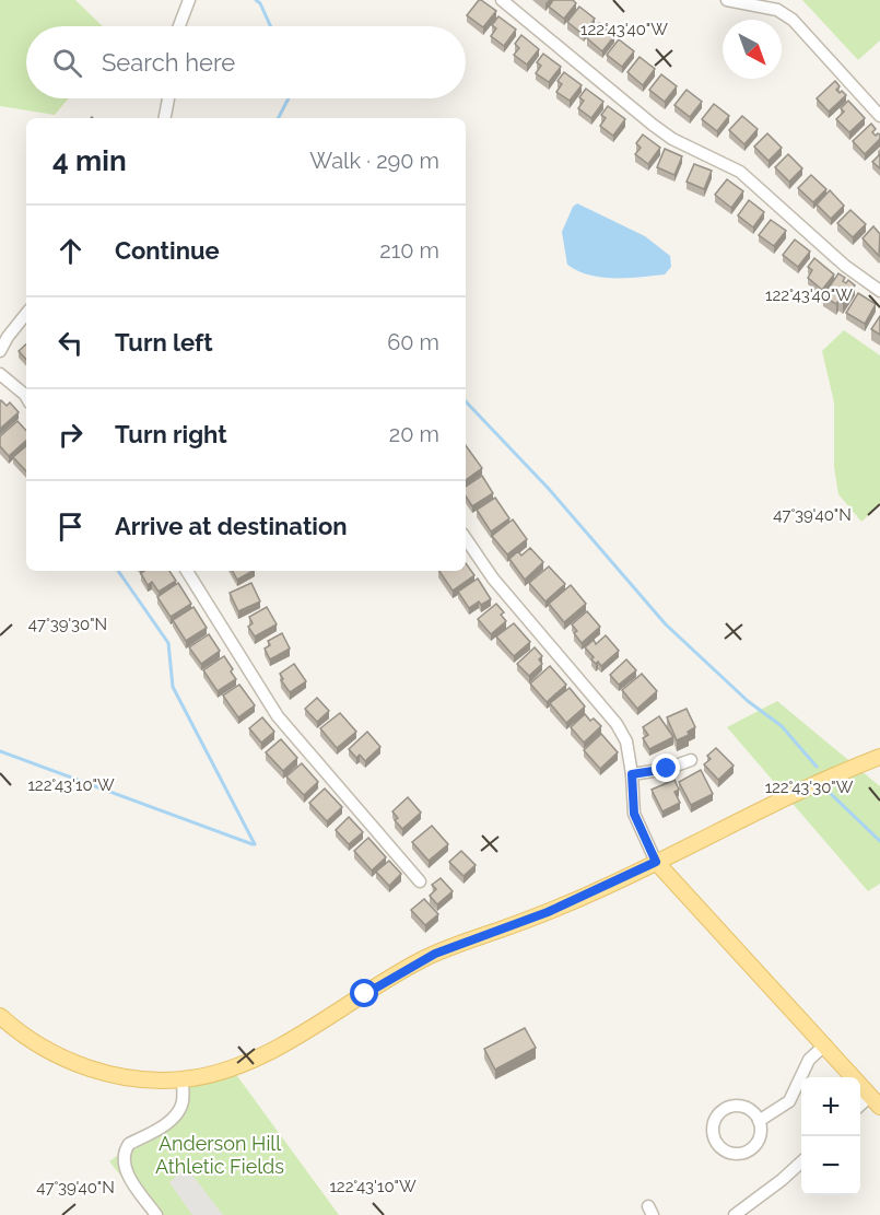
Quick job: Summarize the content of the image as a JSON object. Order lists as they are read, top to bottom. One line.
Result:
{"parks":["Anderson Hill Athletic Fields"],"north":"bottom right","page":{"search":"Search here","heading":["4 min","Walk · 290 m"],"list":[["Continue","210 m"],["Turn left","60 m"],["Turn right","20 m"],"Arrive at destination"],"map_buttons":["+","−"]},"coordinates":["122°43'40\"W","47°39'40\"N","47°39'30\"N","122°43'10\"W","122°43'30\"W"]}
